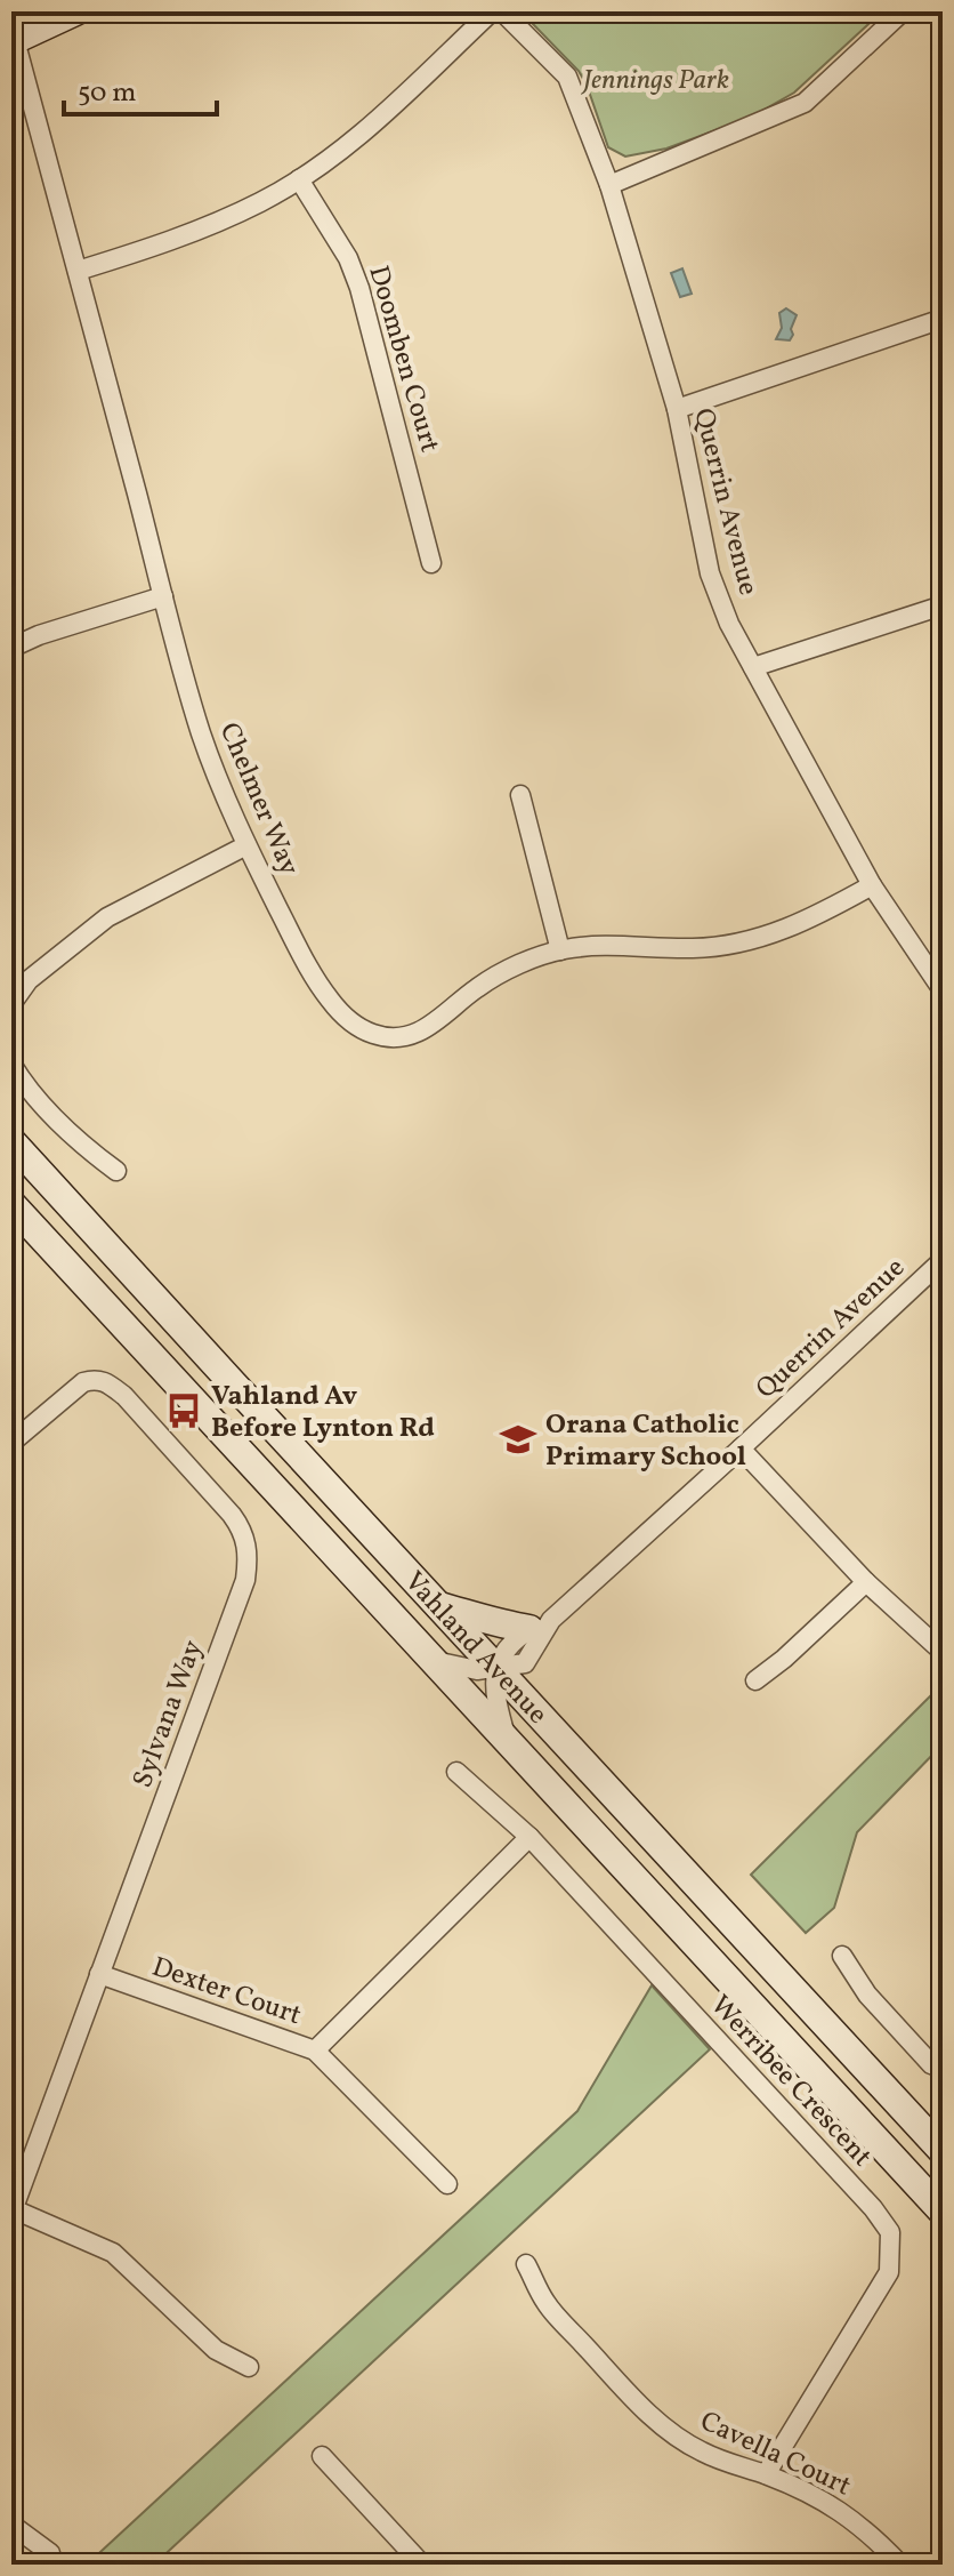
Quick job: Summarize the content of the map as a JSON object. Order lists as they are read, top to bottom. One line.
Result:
{"streets":{"main road":["Vahland Avenue"],"street":["Doomben Court","Querrin Avenue","Chelmer Way","Sylvana Way","Dexter Court","Werribee Crescent","Cavella Court"]},"crossings":[["Querrin Avenue","Chelmer Way"],["Querrin Avenue","Vahland Avenue"],["Sylvana Way","Dexter Court"],["Werribee Crescent","Cavella Court"]],"parks":["Jennings Park"],"places":{"bus stop":["Vahland Av Before Lynton Rd"],"school or university":["Orana Catholic Primary School"]},"scale_bar":"50 m"}
